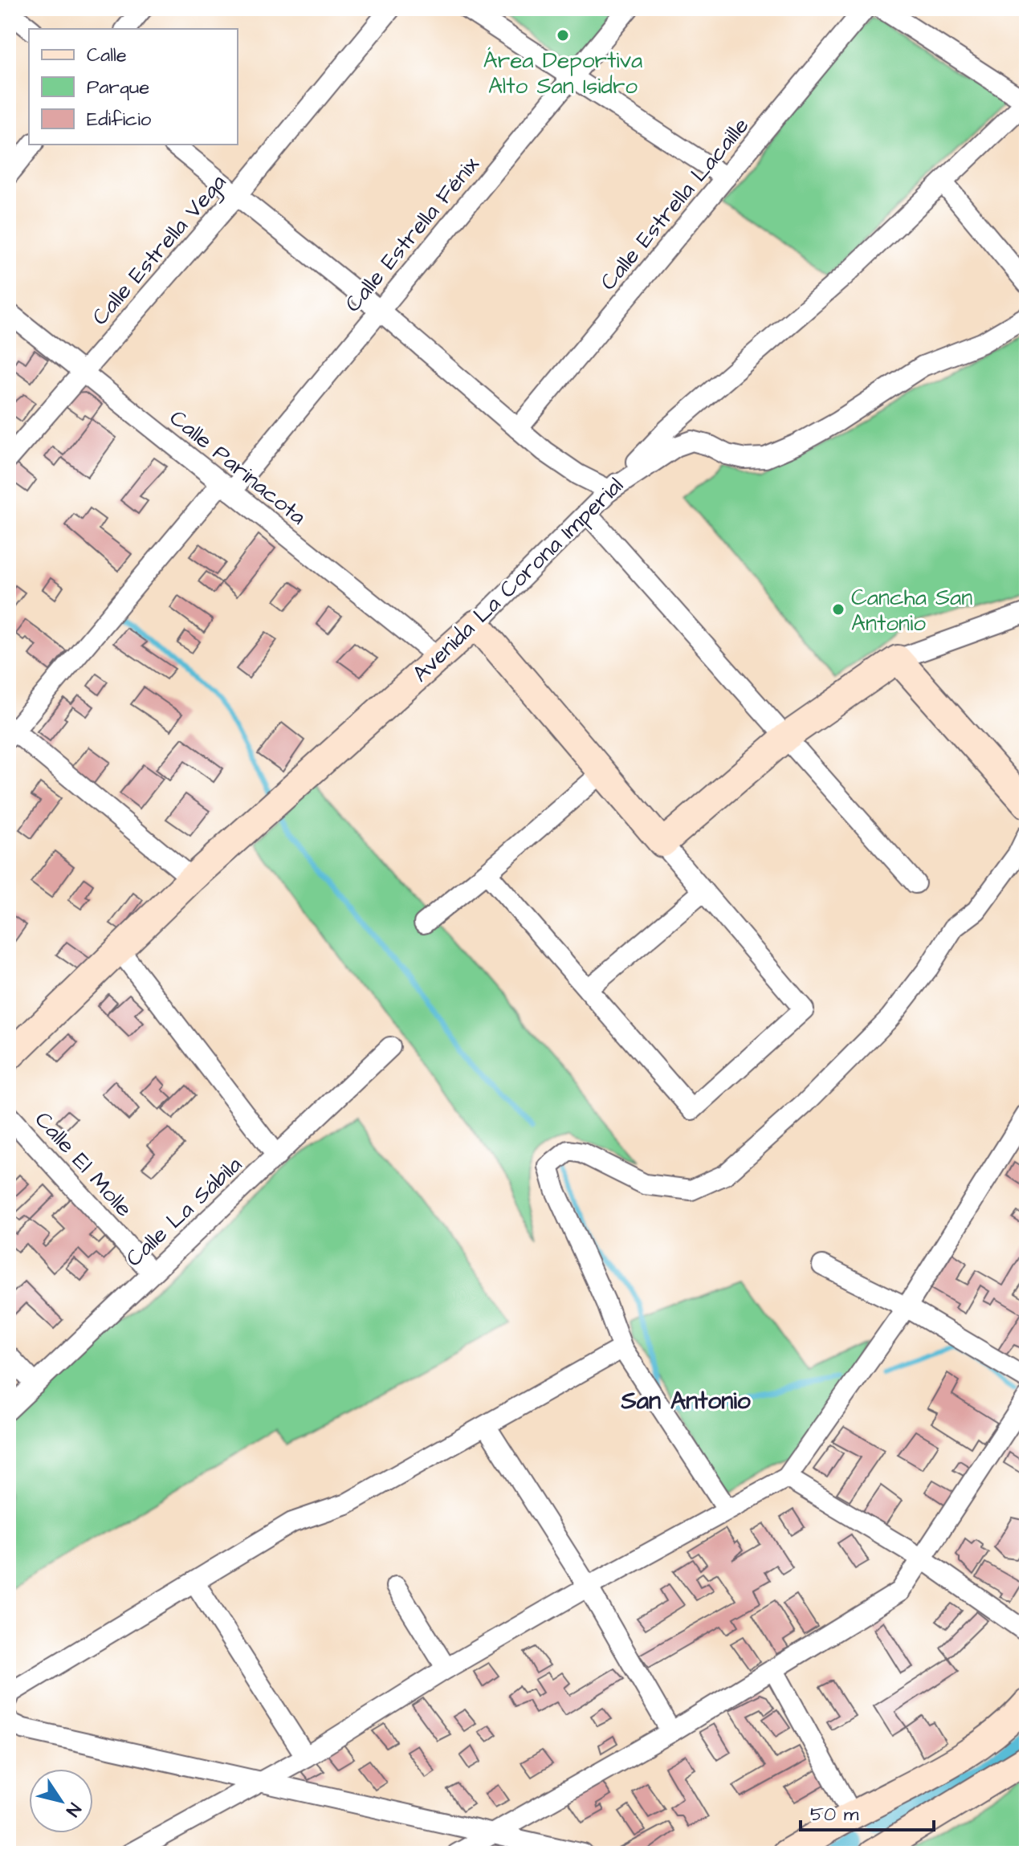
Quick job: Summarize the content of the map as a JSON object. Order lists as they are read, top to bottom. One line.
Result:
{"streets":{"street":["Calle Estrella Lacaille","Calle Estrella Fénix","Calle Estrella Vega","Calle Parinacota","Avenida La Corona Imperial","Calle El Molle","Calle La Sábila"]},"crossings":[["Calle Estrella Fénix","Calle Parinacota"],["Calle Estrella Vega","Calle Parinacota"],["Calle Parinacota","Avenida La Corona Imperial"],["Calle El Molle","Calle La Sábila"]],"districts":["San Antonio"],"places":["Área Deportiva Alto San Isidro","Cancha San Antonio"],"legend":["Calle","Parque","Edificio"],"scale_bar":"50 m","north":"bottom right"}
